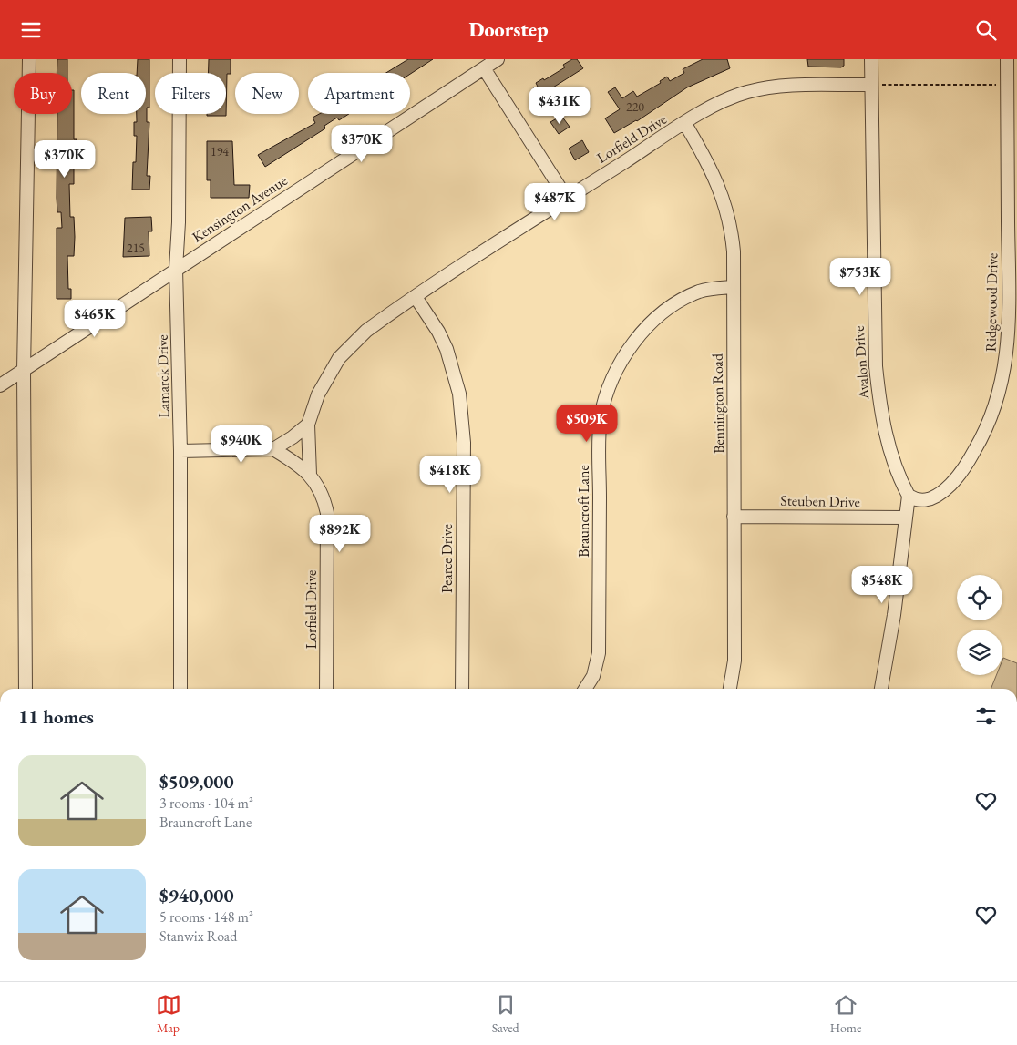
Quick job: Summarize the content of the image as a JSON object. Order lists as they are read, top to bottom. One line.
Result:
{"streets":{"street":["Lorfield Drive","Kensington Avenue","Ridgewood Drive","Avalon Drive","Lamarck Drive","Bennington Road","Steuben Drive","Brauncroft Lane","Pearce Drive"]},"crossings":[["Lorfield Drive","Avalon Drive"],["Lorfield Drive","Bennington Road"],["Lorfield Drive","Pearce Drive"],["Kensington Avenue","Lamarck Drive"],["Ridgewood Drive","Avalon Drive"],["Bennington Road","Steuben Drive"],["Bennington Road","Brauncroft Lane"]],"house_numbers":["220","194","215"],"page":{"header":"Doorstep","chip":["Buy","Rent","Filters","New","Apartment"],"price":["$431K","$370K","$370K","$487K","$753K","$465K","$509K","$940K","$418K","$892K","$548K"],"heading":"11 homes","list":[{"name":"$509,000","note":"3 rooms · 104 m² · Brauncroft Lane"},{"name":"$940,000","note":"5 rooms · 148 m² · Stanwix Road"}],"tabs":["Map","Saved","Home"]}}
